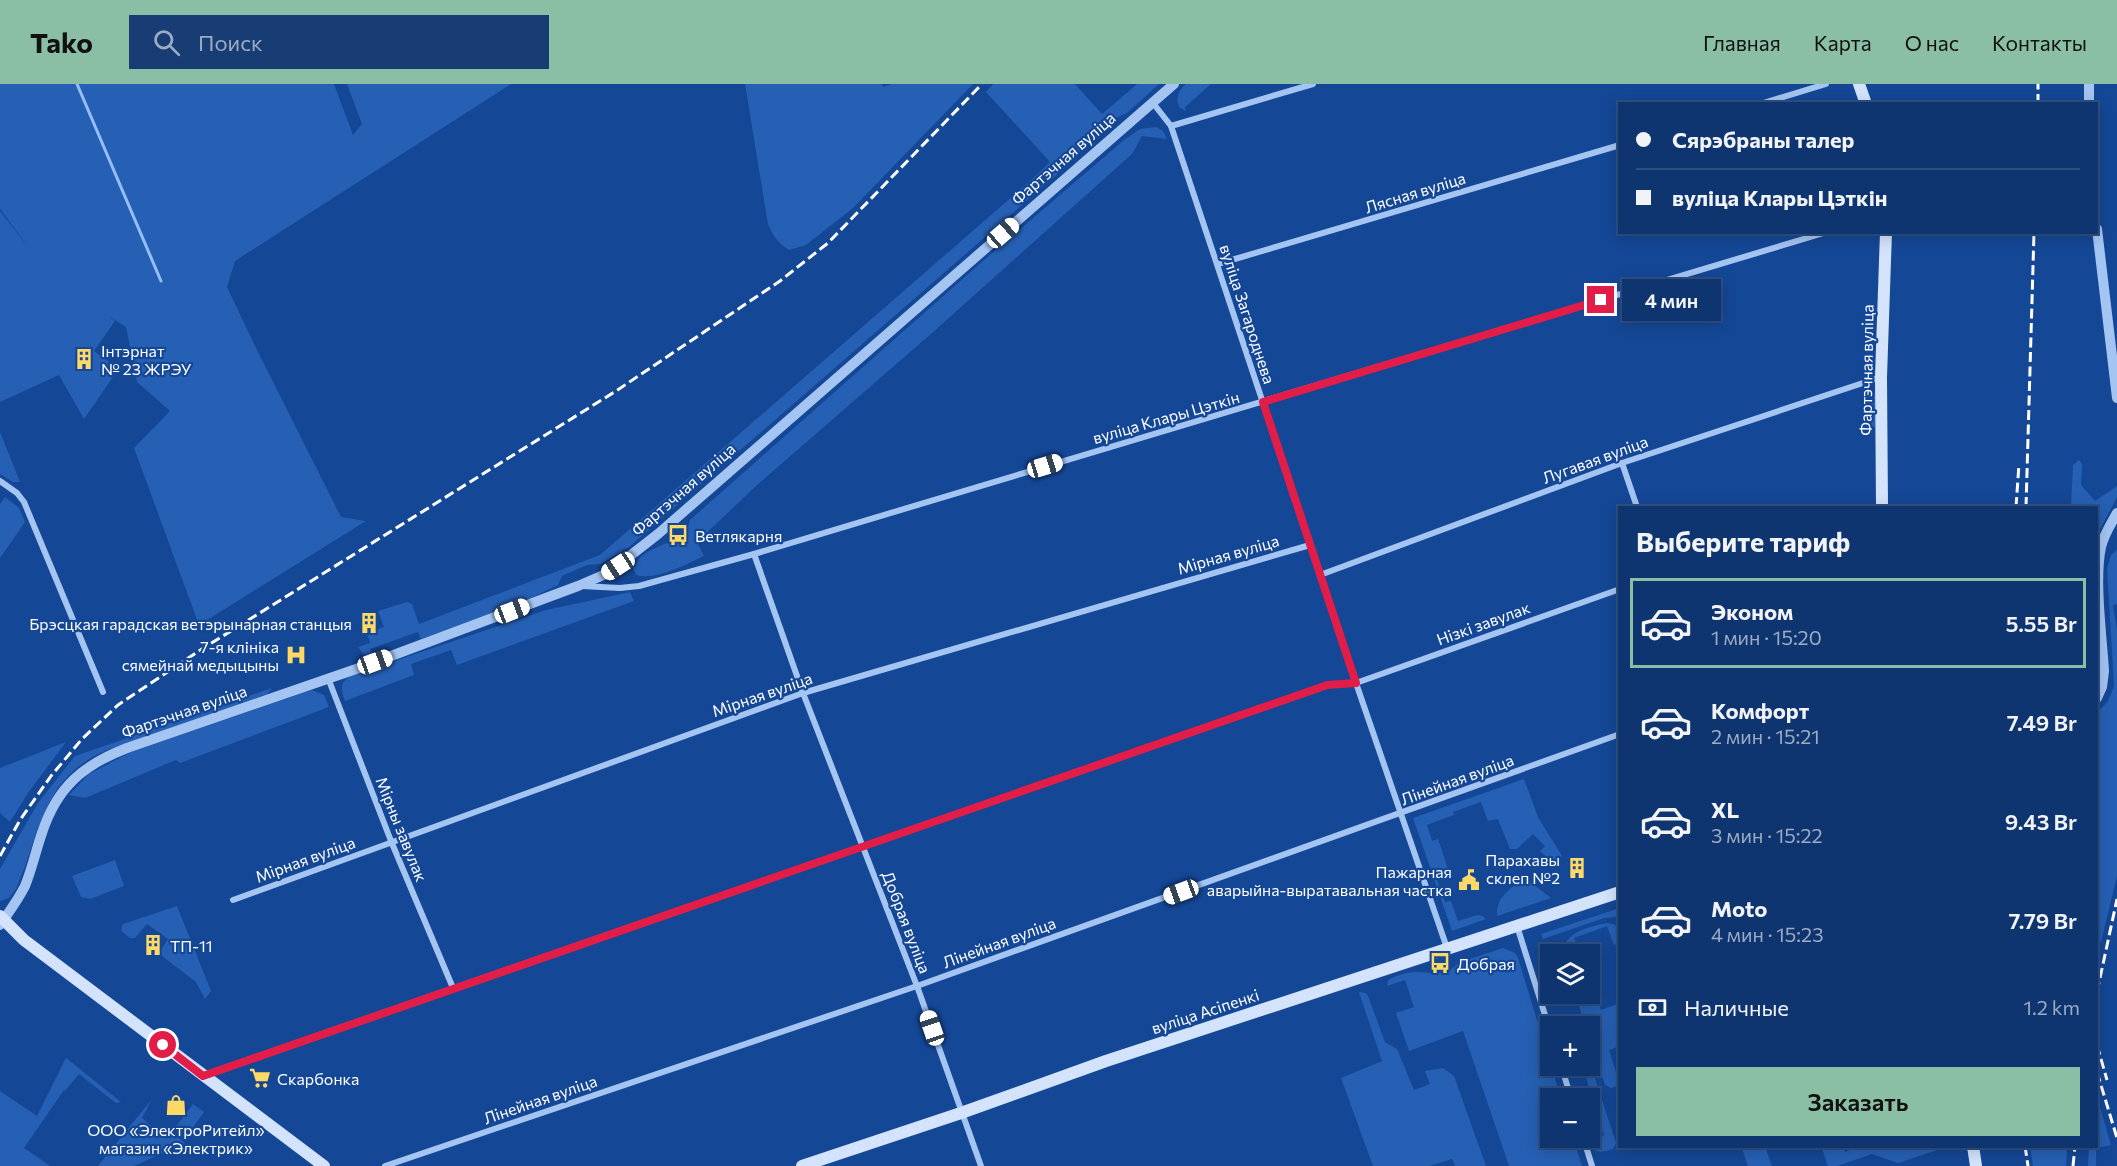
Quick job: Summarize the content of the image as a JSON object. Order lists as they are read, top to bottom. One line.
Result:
{"streets":{"main road":["Фартэчная вуліца","вуліца Асіпенкі"],"street":["Лясная вуліца","вуліца Загароднева","вуліца Клары Цэткін","Лугавая вуліца","Мірная вуліца","Нізкі завулак","Лінейная вуліца","Мірны завулак","Добрая вуліца"]},"crossings":[["Фартэчная вуліца","вуліца Загароднева"],["Фартэчная вуліца","вуліца Клары Цэткін"],["Фартэчная вуліца","Лугавая вуліца"],["Фартэчная вуліца","Мірны завулак"],["Лясная вуліца","вуліца Загароднева"],["вуліца Загароднева","вуліца Клары Цэткін"],["вуліца Загароднева","Лугавая вуліца"],["вуліца Загароднева","Мірная вуліца"],["вуліца Загароднева","Нізкі завулак"],["вуліца Загароднева","Лінейная вуліца"],["вуліца Загароднева","вуліца Асіпенкі"],["вуліца Клары Цэткін","Добрая вуліца"],["Мірная вуліца","Мірны завулак"],["Мірная вуліца","Добрая вуліца"],["Нізкі завулак","Мірны завулак"],["Нізкі завулак","Добрая вуліца"],["Лінейная вуліца","Добрая вуліца"],["Добрая вуліца","вуліца Асіпенкі"]],"places":{"building":["Інтэрнат № 23 ЖРЭУ","Брэсцкая гарадская ветэрынарная станцыя","Парахавы склеп №2","ТП-11"],"bus stop":["Ветлякарня","Добрая"],"hospital":["7-я клініка сямейнай медыцыны"],"public building":["Пажарная аварыйна-выратавальная частка"],"supermarket":["Скарбонка"],"shop":["ООО «ЭлектроРитейл» магазин «Электрик»"]},"page":{"header":"Tako","search":"Поиск","nav":["Главная","Карта","О нас","Контакты"],"banner":["Сярэбраны талер","вуліца Клары Цэткін"],"bubble":"4 мин","heading":"Выберите тариф","list":[{"name":"Эконом","note":"1 мин · 15:20","value":"5.55 Br"},{"name":"Комфорт","note":"2 мин · 15:21","value":"7.49 Br"},{"name":"XL","note":"3 мин · 15:22","value":"9.43 Br"},{"name":"Moto","note":"4 мин · 15:23","value":"7.79 Br"}],"map_buttons":["+","−"],"pay":["Наличные","1.2 km"],"buttons":"Заказать"}}
